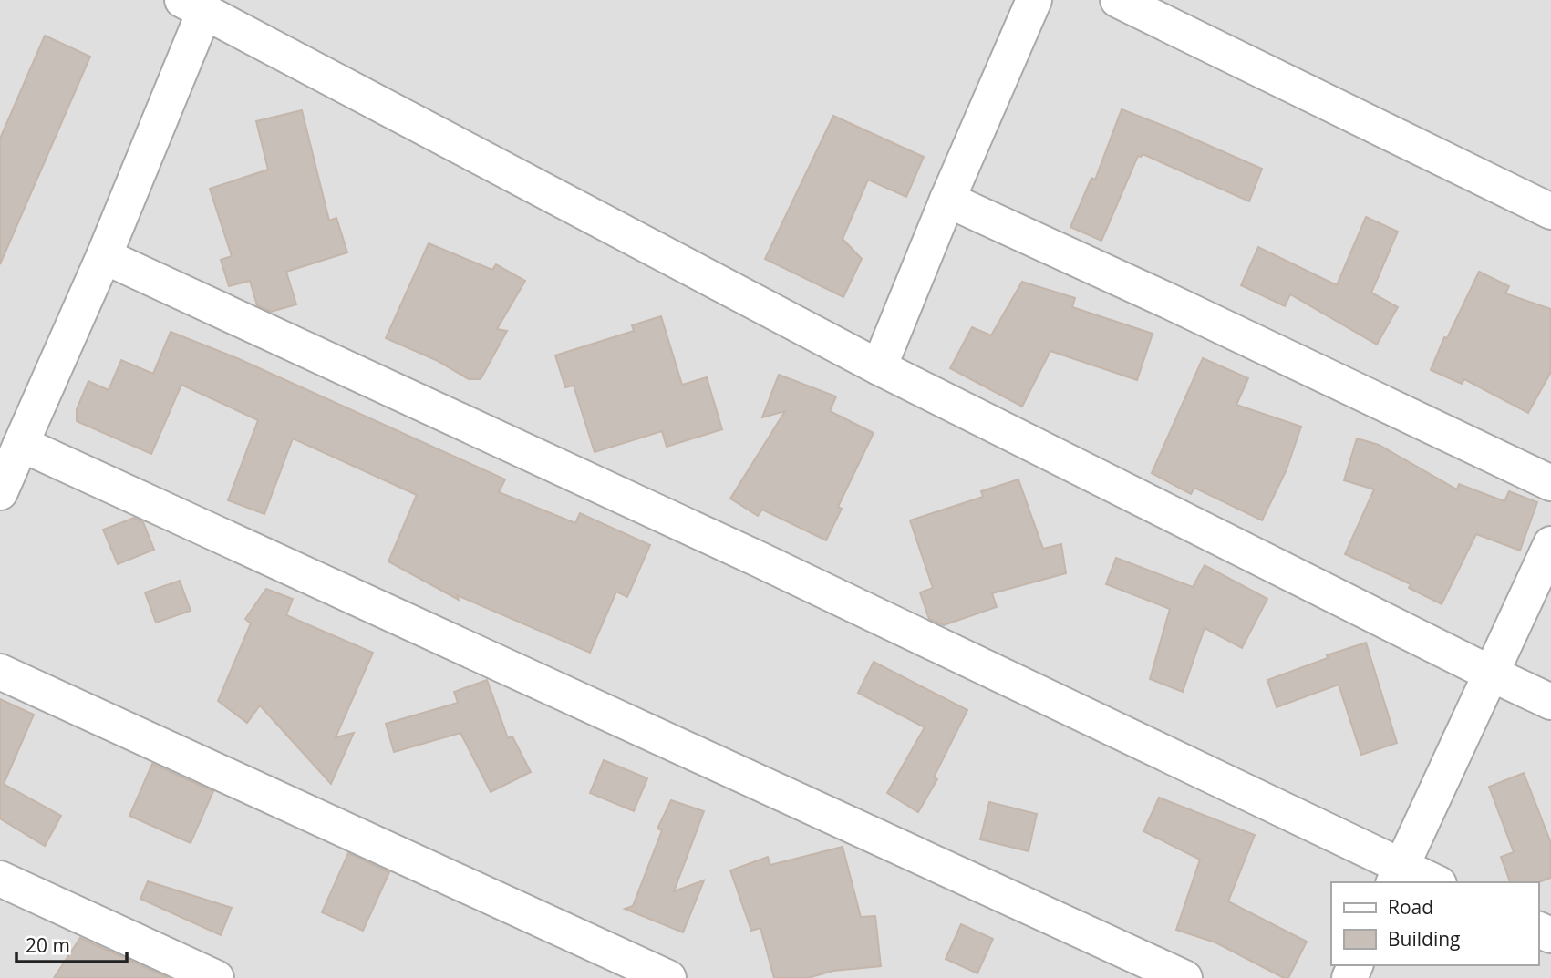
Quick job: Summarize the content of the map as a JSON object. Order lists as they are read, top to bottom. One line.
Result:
{"legend":["Road","Building"],"scale_bar":"20 m"}
